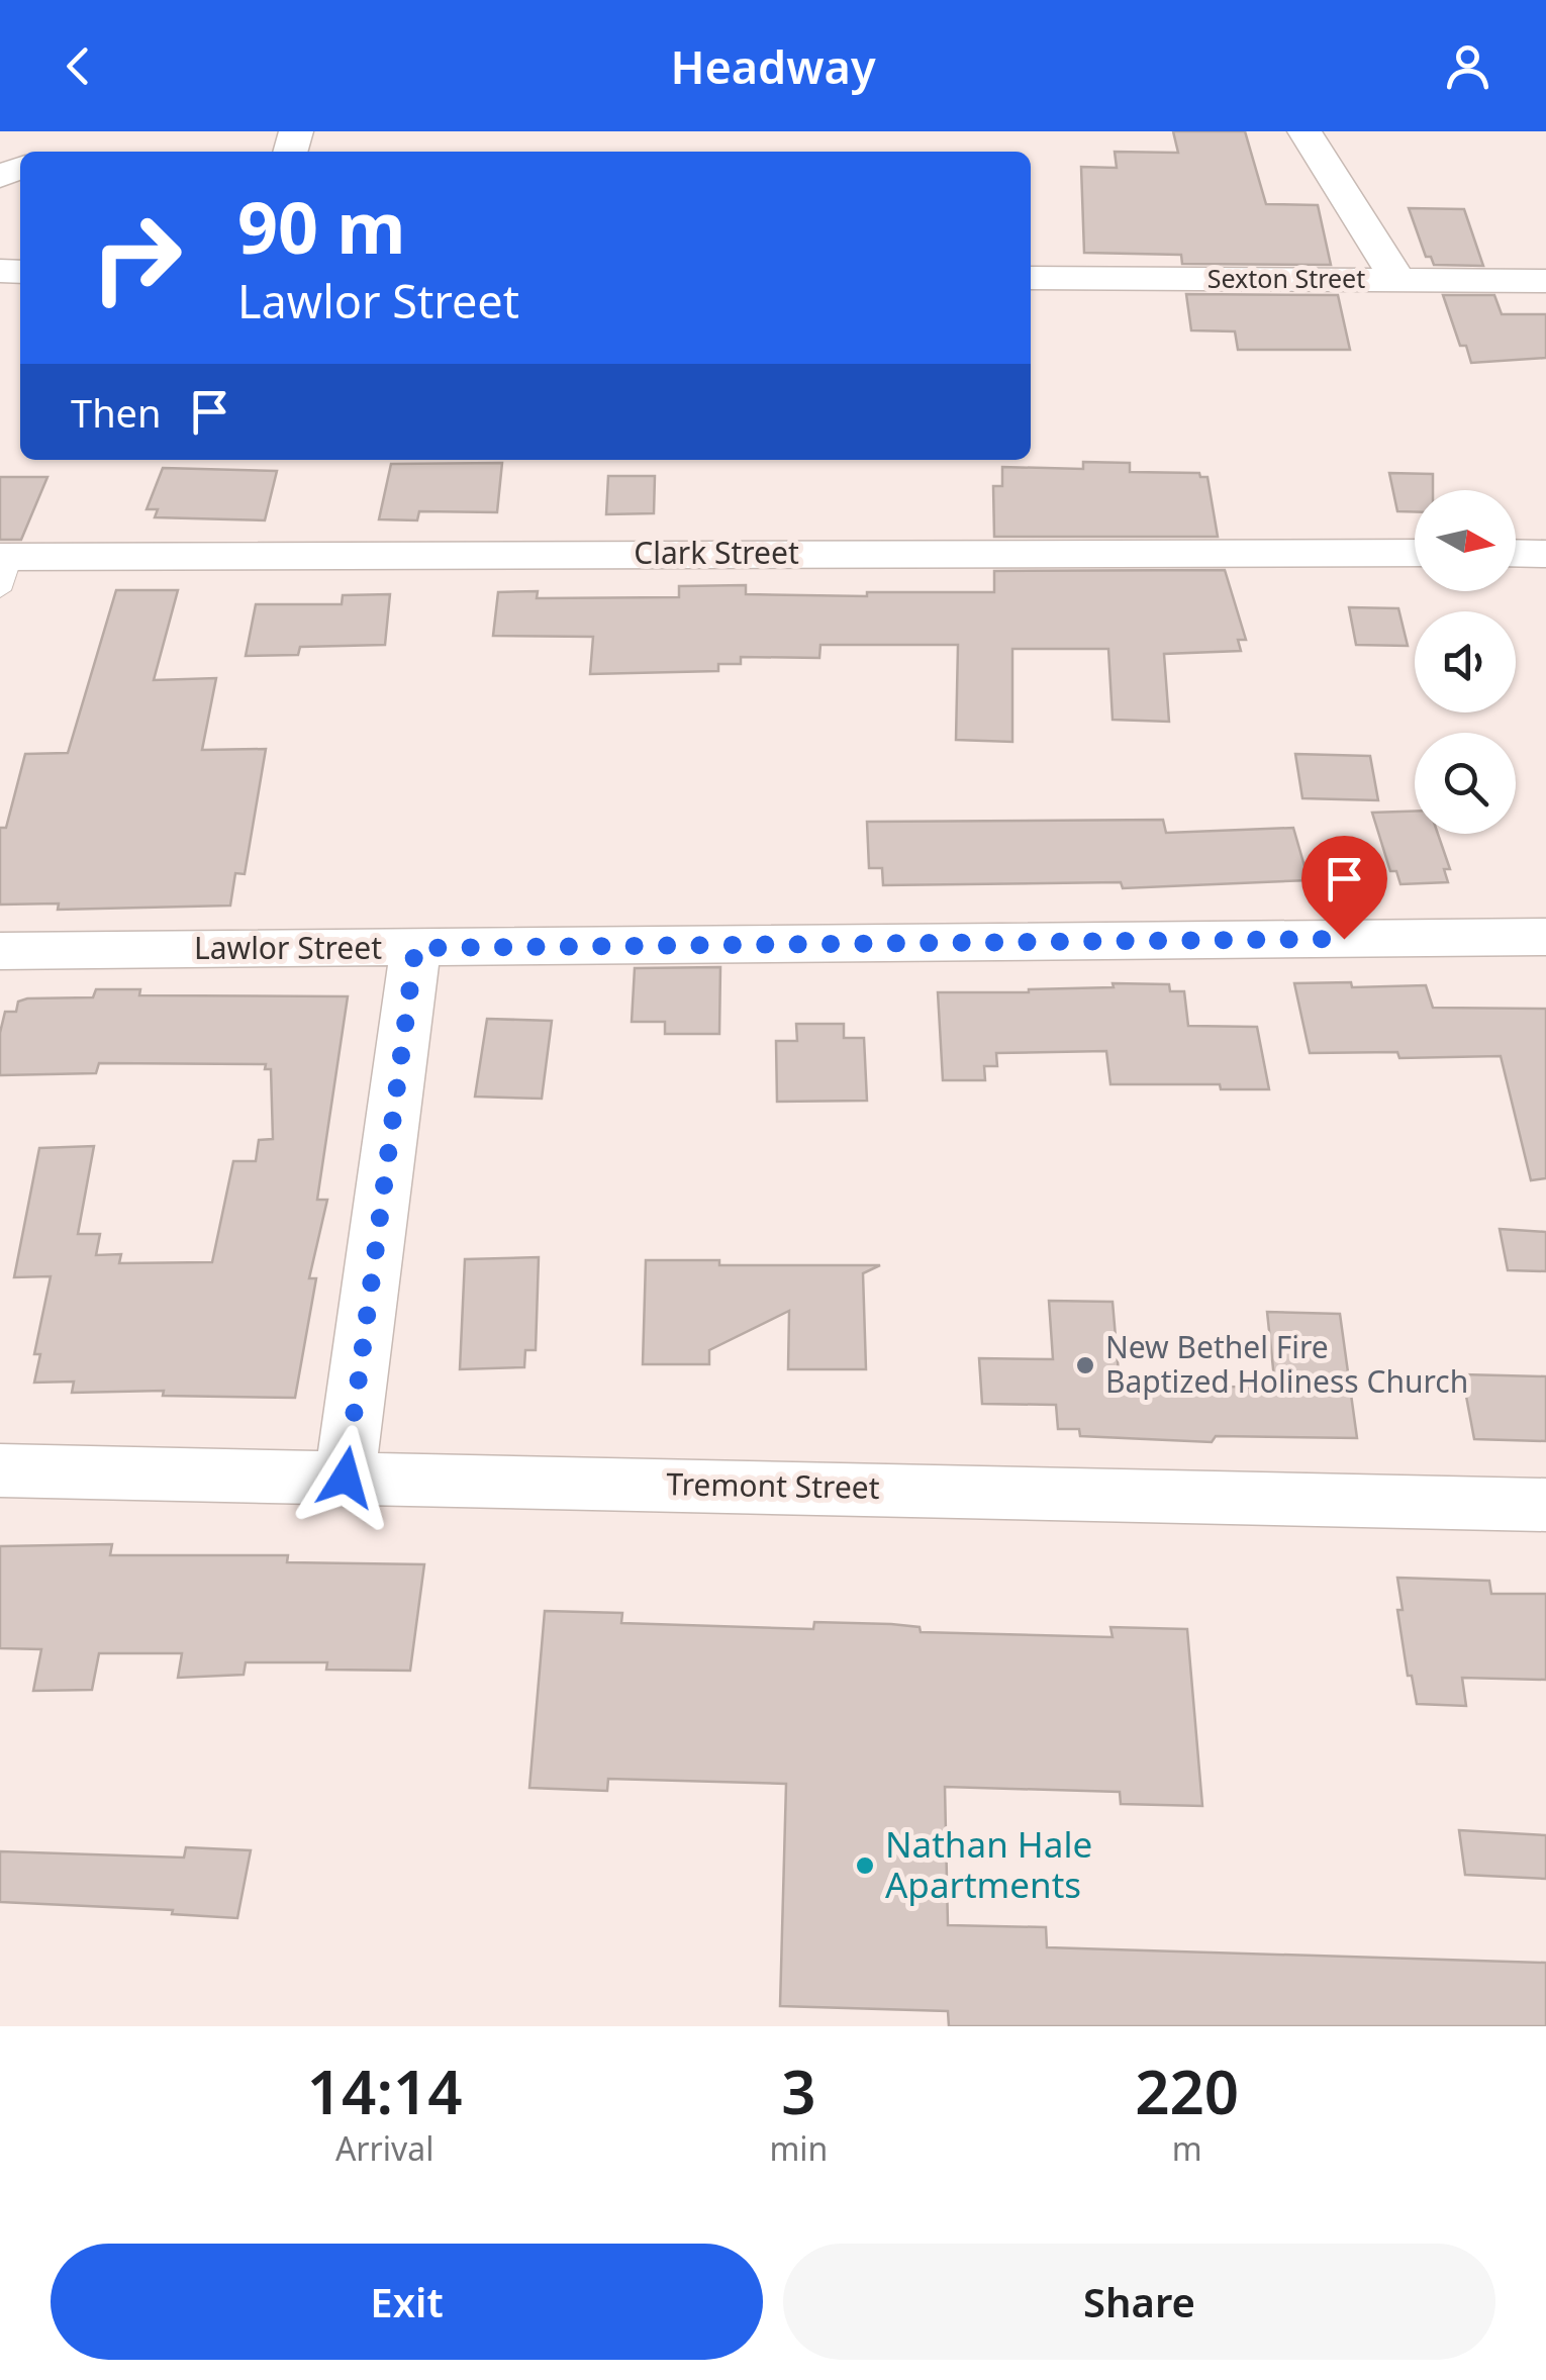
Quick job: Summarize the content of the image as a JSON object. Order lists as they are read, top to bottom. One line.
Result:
{"streets":{"street":["Sexton Street","Clark Street","Lawlor Street","Tremont Street"]},"places":["New Bethel Fire Baptized Holiness Church","Nathan Hale Apartments"],"north":"right","page":{"header":"Headway","turn":["90 m","Lawlor Street"],"then":"Then","eta":["14:14","Arrival","3","min","220","m"],"buttons":["Exit","Share"]}}
